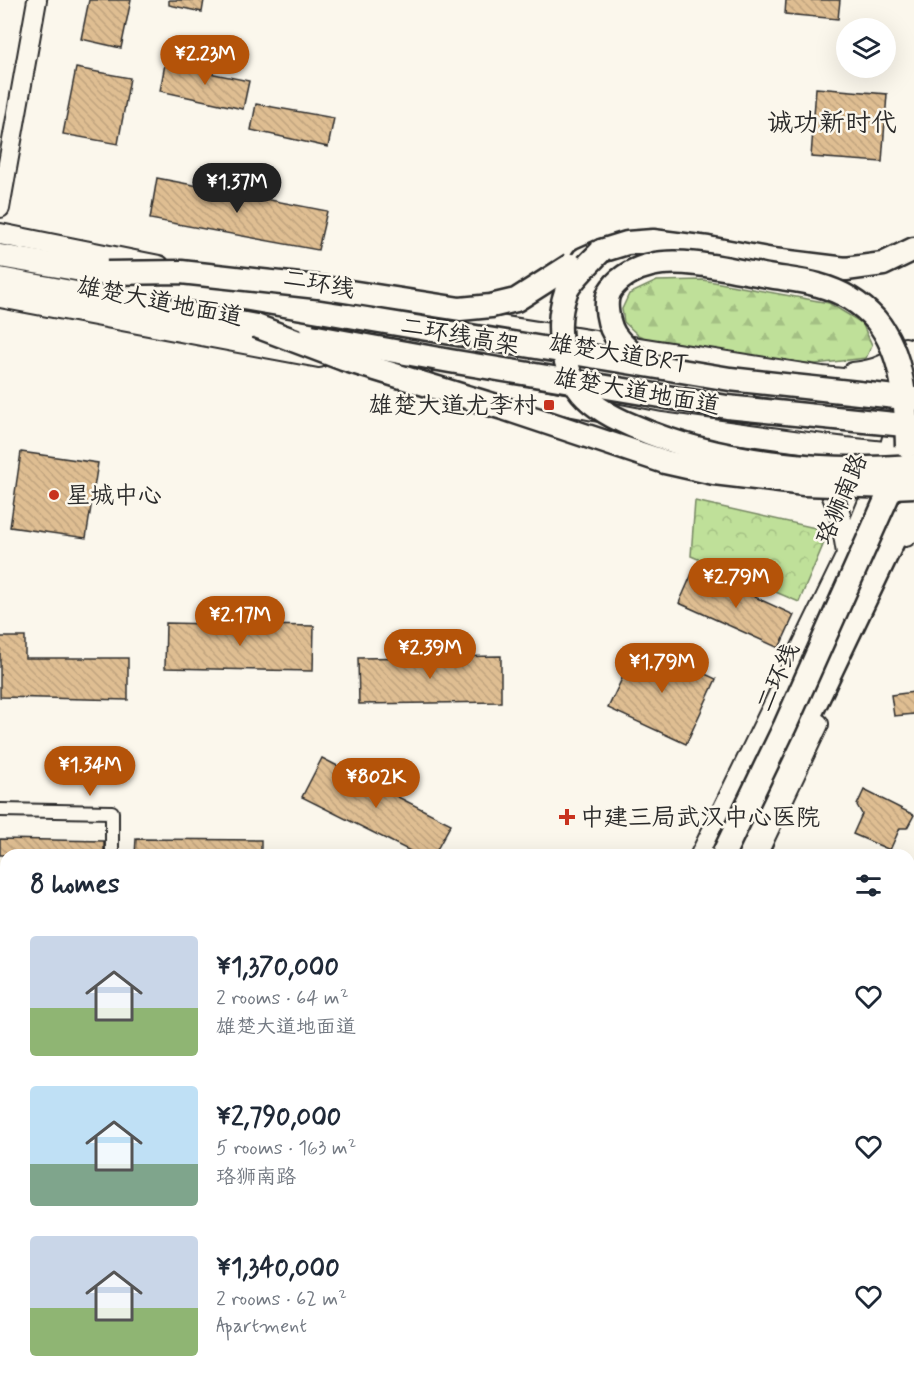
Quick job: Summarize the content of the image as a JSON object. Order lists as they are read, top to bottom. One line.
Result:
{"streets":{"highway":["二环线","二环线高架"],"main road":["雄楚大道地面道","珞狮南路"],"lane":["雄楚大道BRT"]},"crossings":[["二环线","雄楚大道地面道"],["二环线","二环线高架"],["二环线","珞狮南路"],["雄楚大道地面道","二环线高架"],["雄楚大道地面道","珞狮南路"],["二环线高架","珞狮南路"]],"districts":["诚功新时代"],"places":{"transit":["雄楚大道尤李村"],"other":["星城中心"],"health":["中建三局武汉中心医院"]},"page":{"price":["¥2.23M","¥1.37M","¥2.79M","¥2.17M","¥2.39M","¥1.79M","¥1.34M","¥802K"],"heading":"8 homes","list":[{"name":"¥1,370,000","note":"2 rooms · 64 m² · 雄楚大道地面道"},{"name":"¥2,790,000","note":"5 rooms · 163 m² · 珞狮南路"},{"name":"¥1,340,000","note":"2 rooms · 62 m² · Apartment"}]}}
